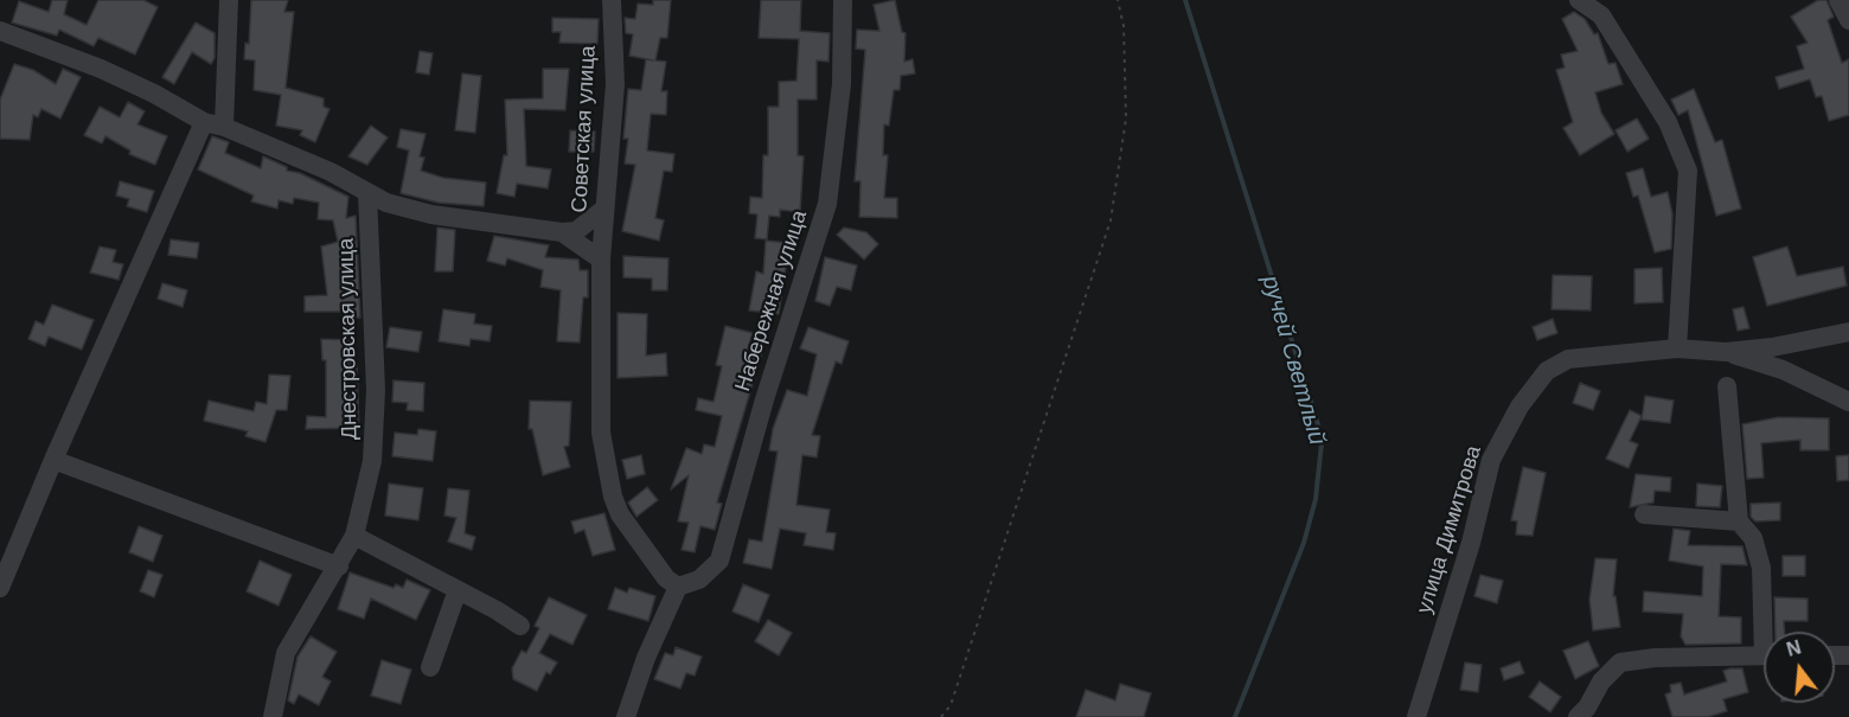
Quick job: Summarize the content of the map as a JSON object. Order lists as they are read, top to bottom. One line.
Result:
{"streets":{"street":["Советская улица","Набережная улица","Днестровская улица","улица Димитрова"]},"water":["ручей Светлый"],"north":"top"}
